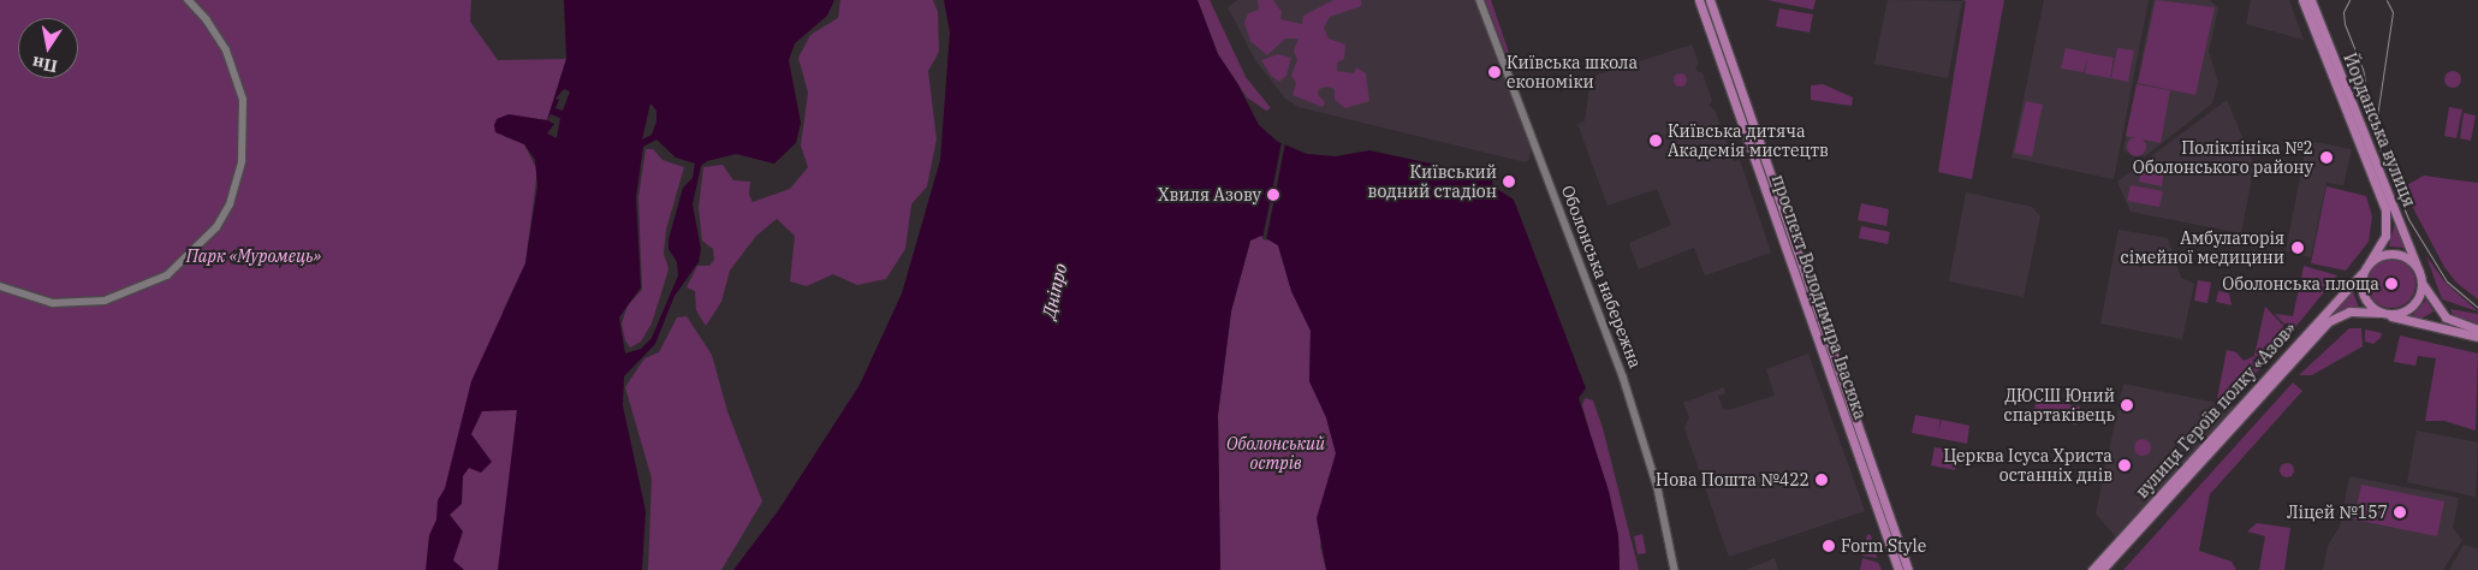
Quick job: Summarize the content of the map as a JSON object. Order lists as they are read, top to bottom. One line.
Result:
{"streets":{"main road":["Йорданська вулиця","проспект Володимира Івасюка","вулиця Героїв полку «Азов»"],"street":["Оболонська набережна"]},"crossings":[["Йорданська вулиця","вулиця Героїв полку «Азов»"]],"water":["Дніпро"],"parks":["Парк «Муромець»","Оболонський острів"],"places":["Київська школа економіки","Київська дитяча Академія мистецтв","Поліклініка №2 Оболонського району","Київський водний стадіон","Хвиля Азову","Амбулаторія сімейної медицини","Оболонська площа","ДЮСШ Юний спартаківець","Церква Ісуса Христа останніх днів","Нова Пошта №422","Ліцей №157","Form Style"],"north":"bottom"}
